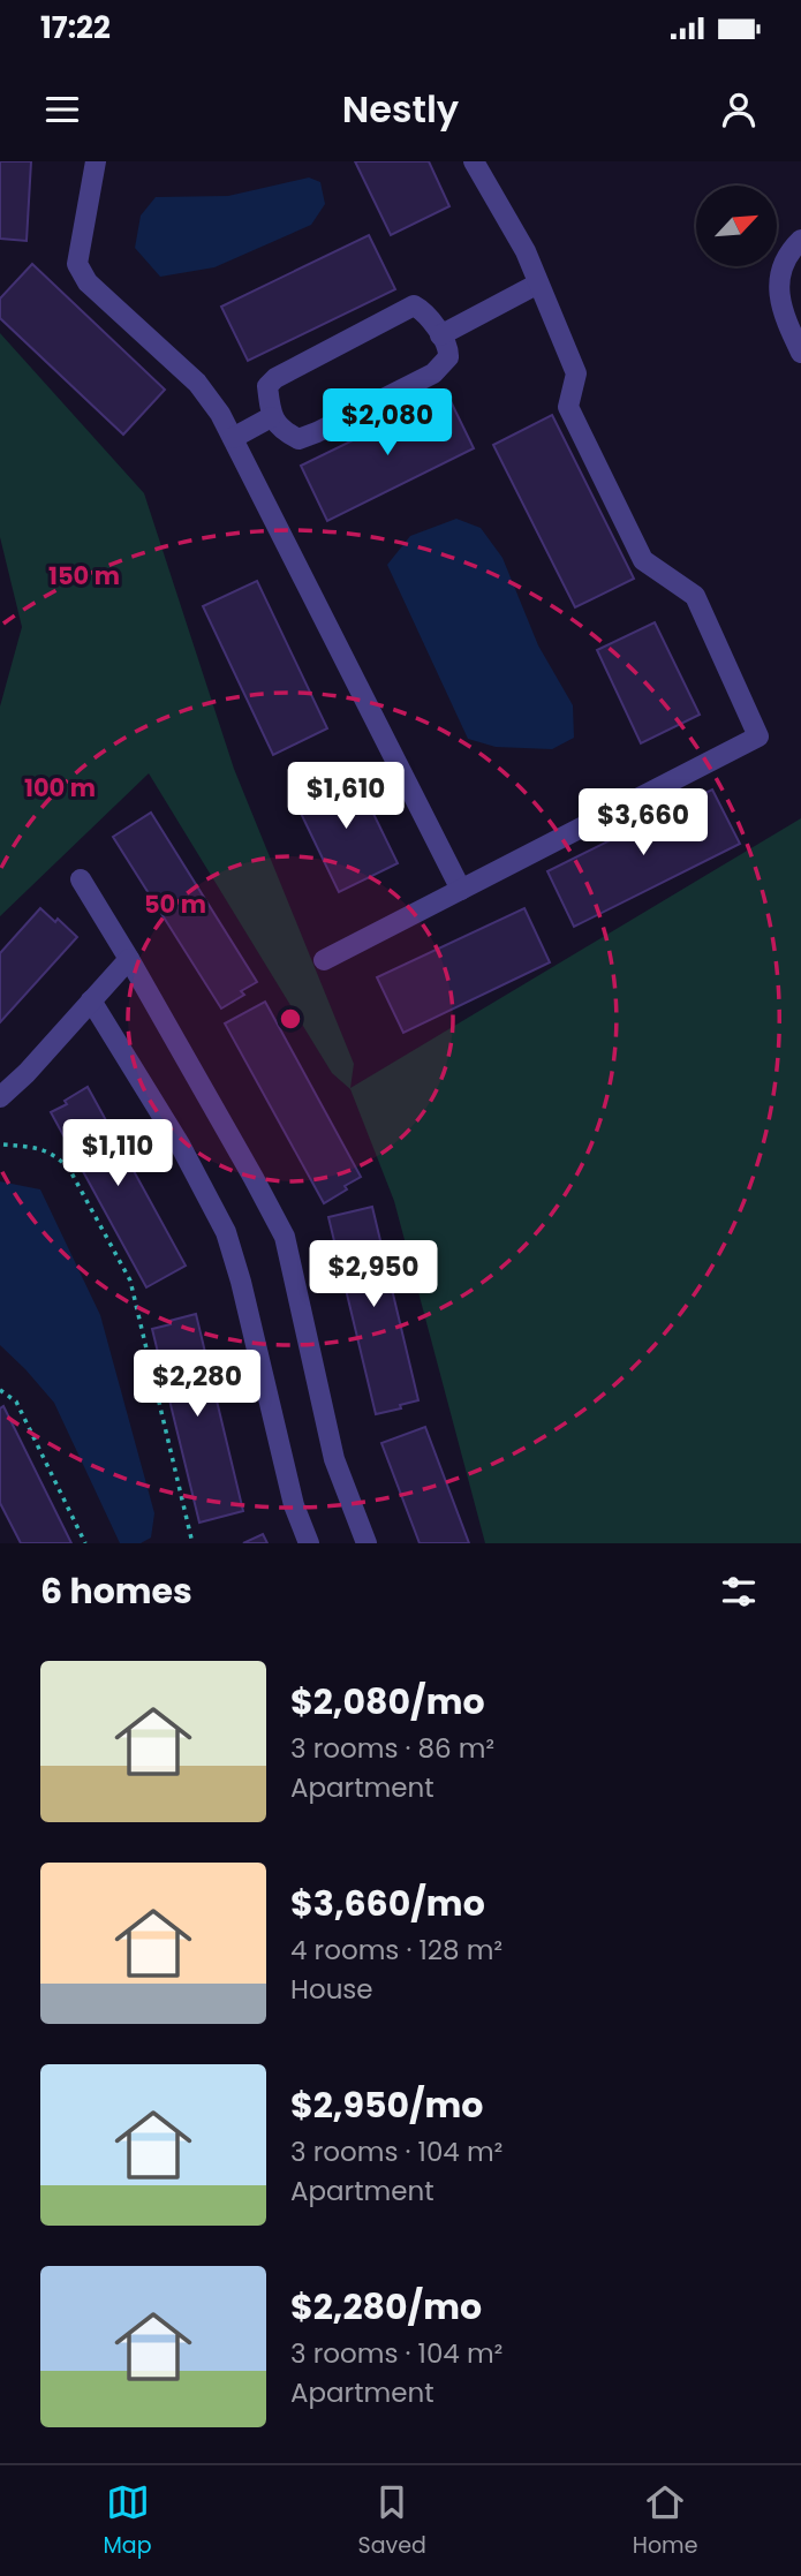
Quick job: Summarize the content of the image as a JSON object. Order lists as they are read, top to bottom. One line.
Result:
{"north":"top right","page":{"status":"17:22","header":"Nestly","price":["$2,080","$1,610","$3,660","$1,110","$2,950","$2,280"],"heading":"6 homes","list":[{"name":"$2,080/mo","note":"3 rooms · 86 m² · Apartment"},{"name":"$3,660/mo","note":"4 rooms · 128 m² · House"},{"name":"$2,950/mo","note":"3 rooms · 104 m² · Apartment"},{"name":"$2,280/mo","note":"3 rooms · 104 m² · Apartment"}],"tabs":["Map","Saved","Home"]},"rings":["150 m","100 m","50 m"]}
